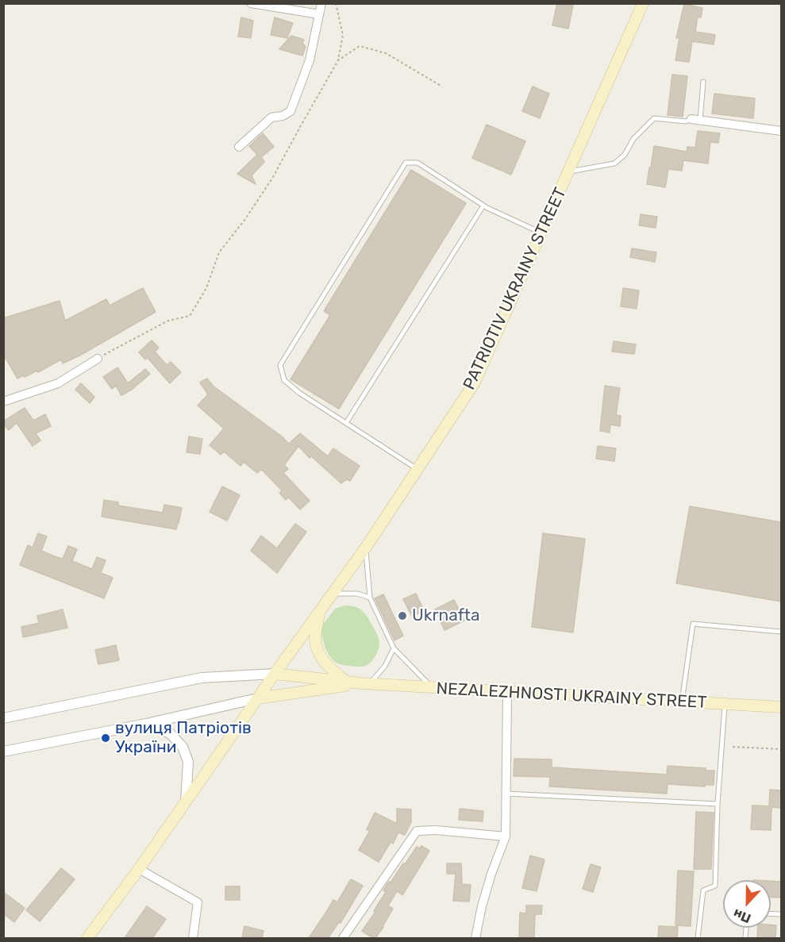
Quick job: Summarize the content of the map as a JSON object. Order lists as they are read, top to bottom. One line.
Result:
{"streets":{"main road":["PATRIOTIV UKRAINY STREET","NEZALEZHNOSTI UKRAINY STREET"]},"crossings":[["PATRIOTIV UKRAINY STREET","NEZALEZHNOSTI UKRAINY STREET"]],"places":["Ukrnafta","вулиця Патріотів України"],"north":"bottom"}
